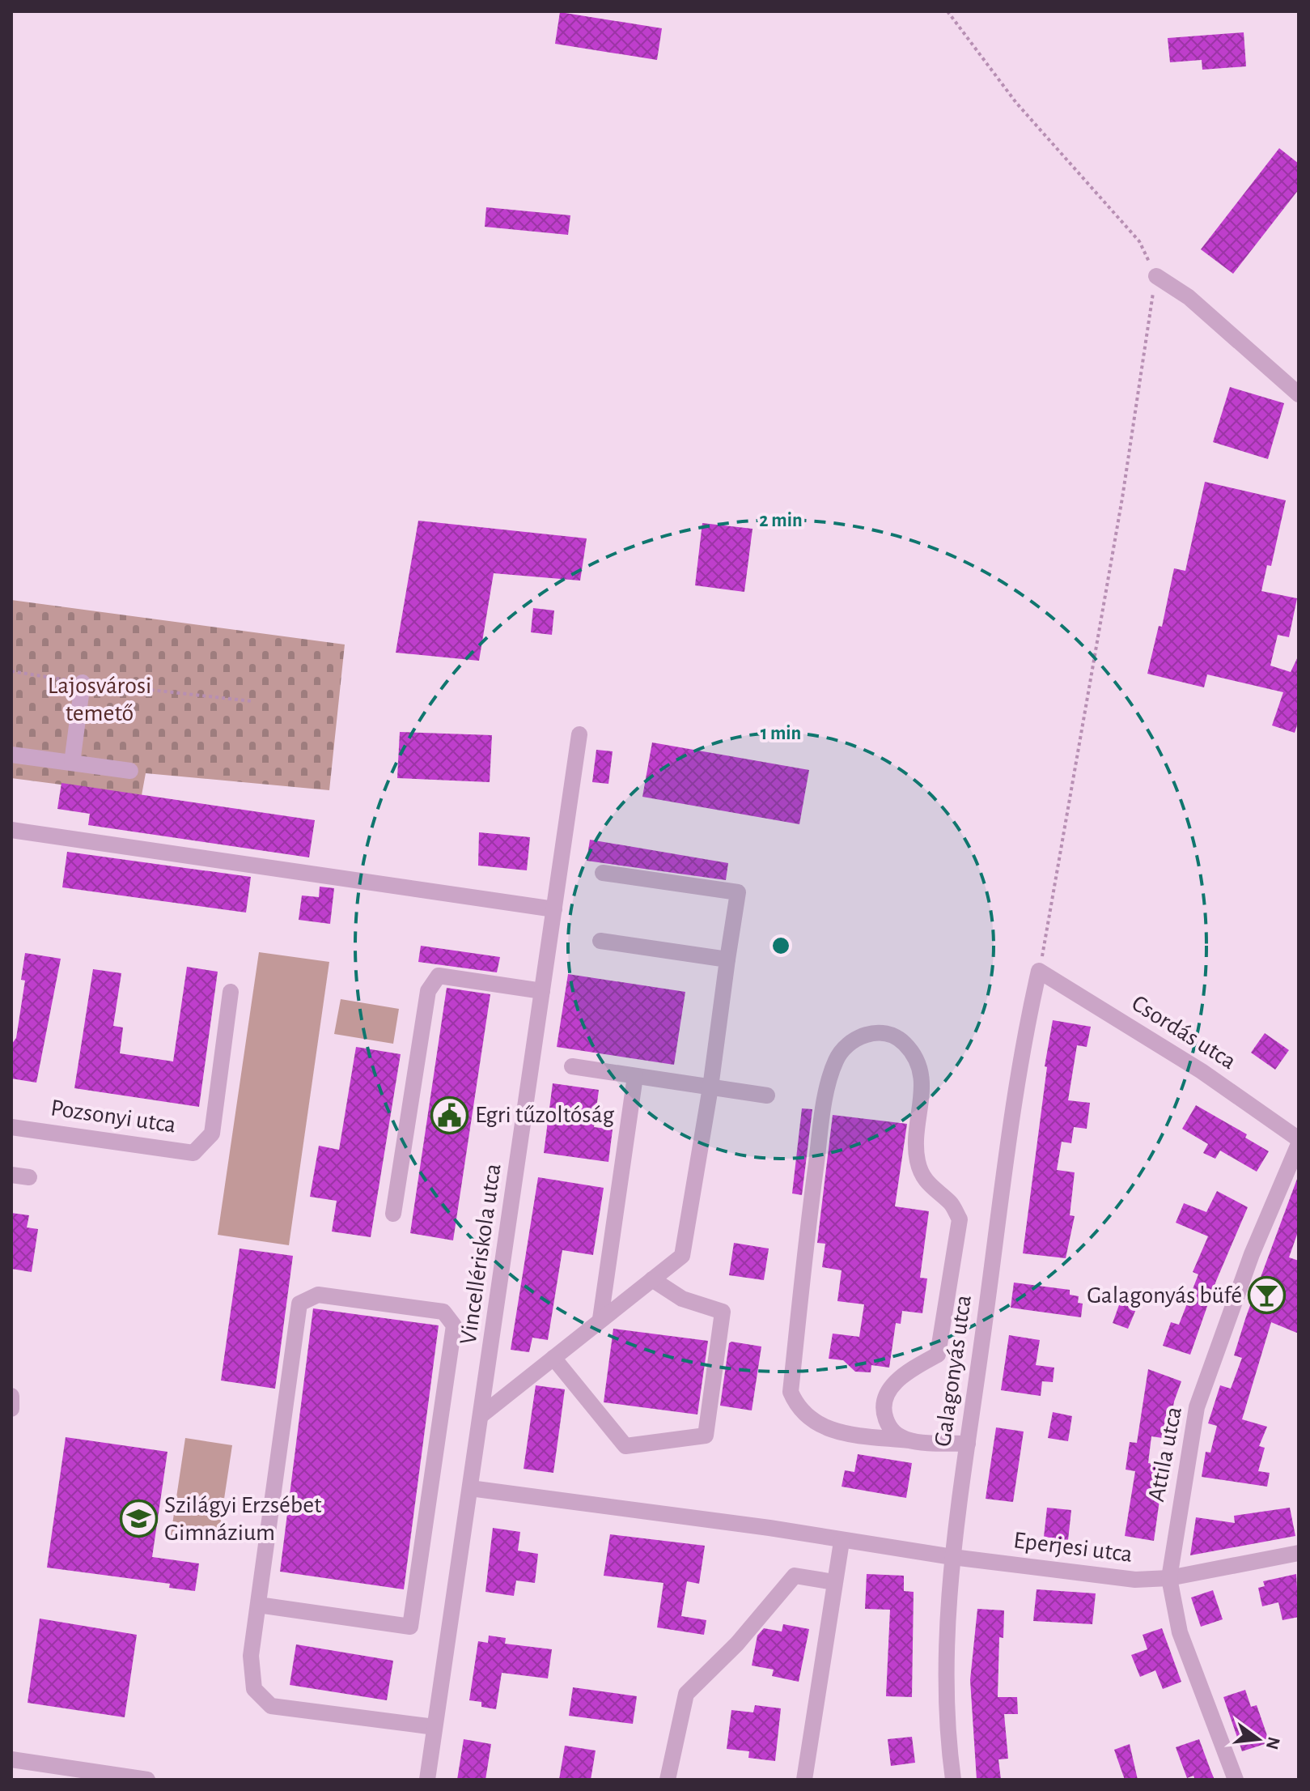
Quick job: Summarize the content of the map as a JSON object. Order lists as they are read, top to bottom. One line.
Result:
{"streets":{"street":["Csordás utca","Pozsonyi utca","Vincellériskola utca","Galagonyás utca","Attila utca","Eperjesi utca"]},"crossings":[["Csordás utca","Galagonyás utca"],["Csordás utca","Attila utca"],["Vincellériskola utca","Eperjesi utca"],["Galagonyás utca","Eperjesi utca"],["Attila utca","Eperjesi utca"]],"parks":["Lajosvárosi temető"],"places":{"public building":["Egri tűzoltóság"],"bar":["Galagonyás büfé"],"school or university":["Szilágyi Erzsébet Gimnázium"]},"north":"right","rings":["2 min","1 min"]}
